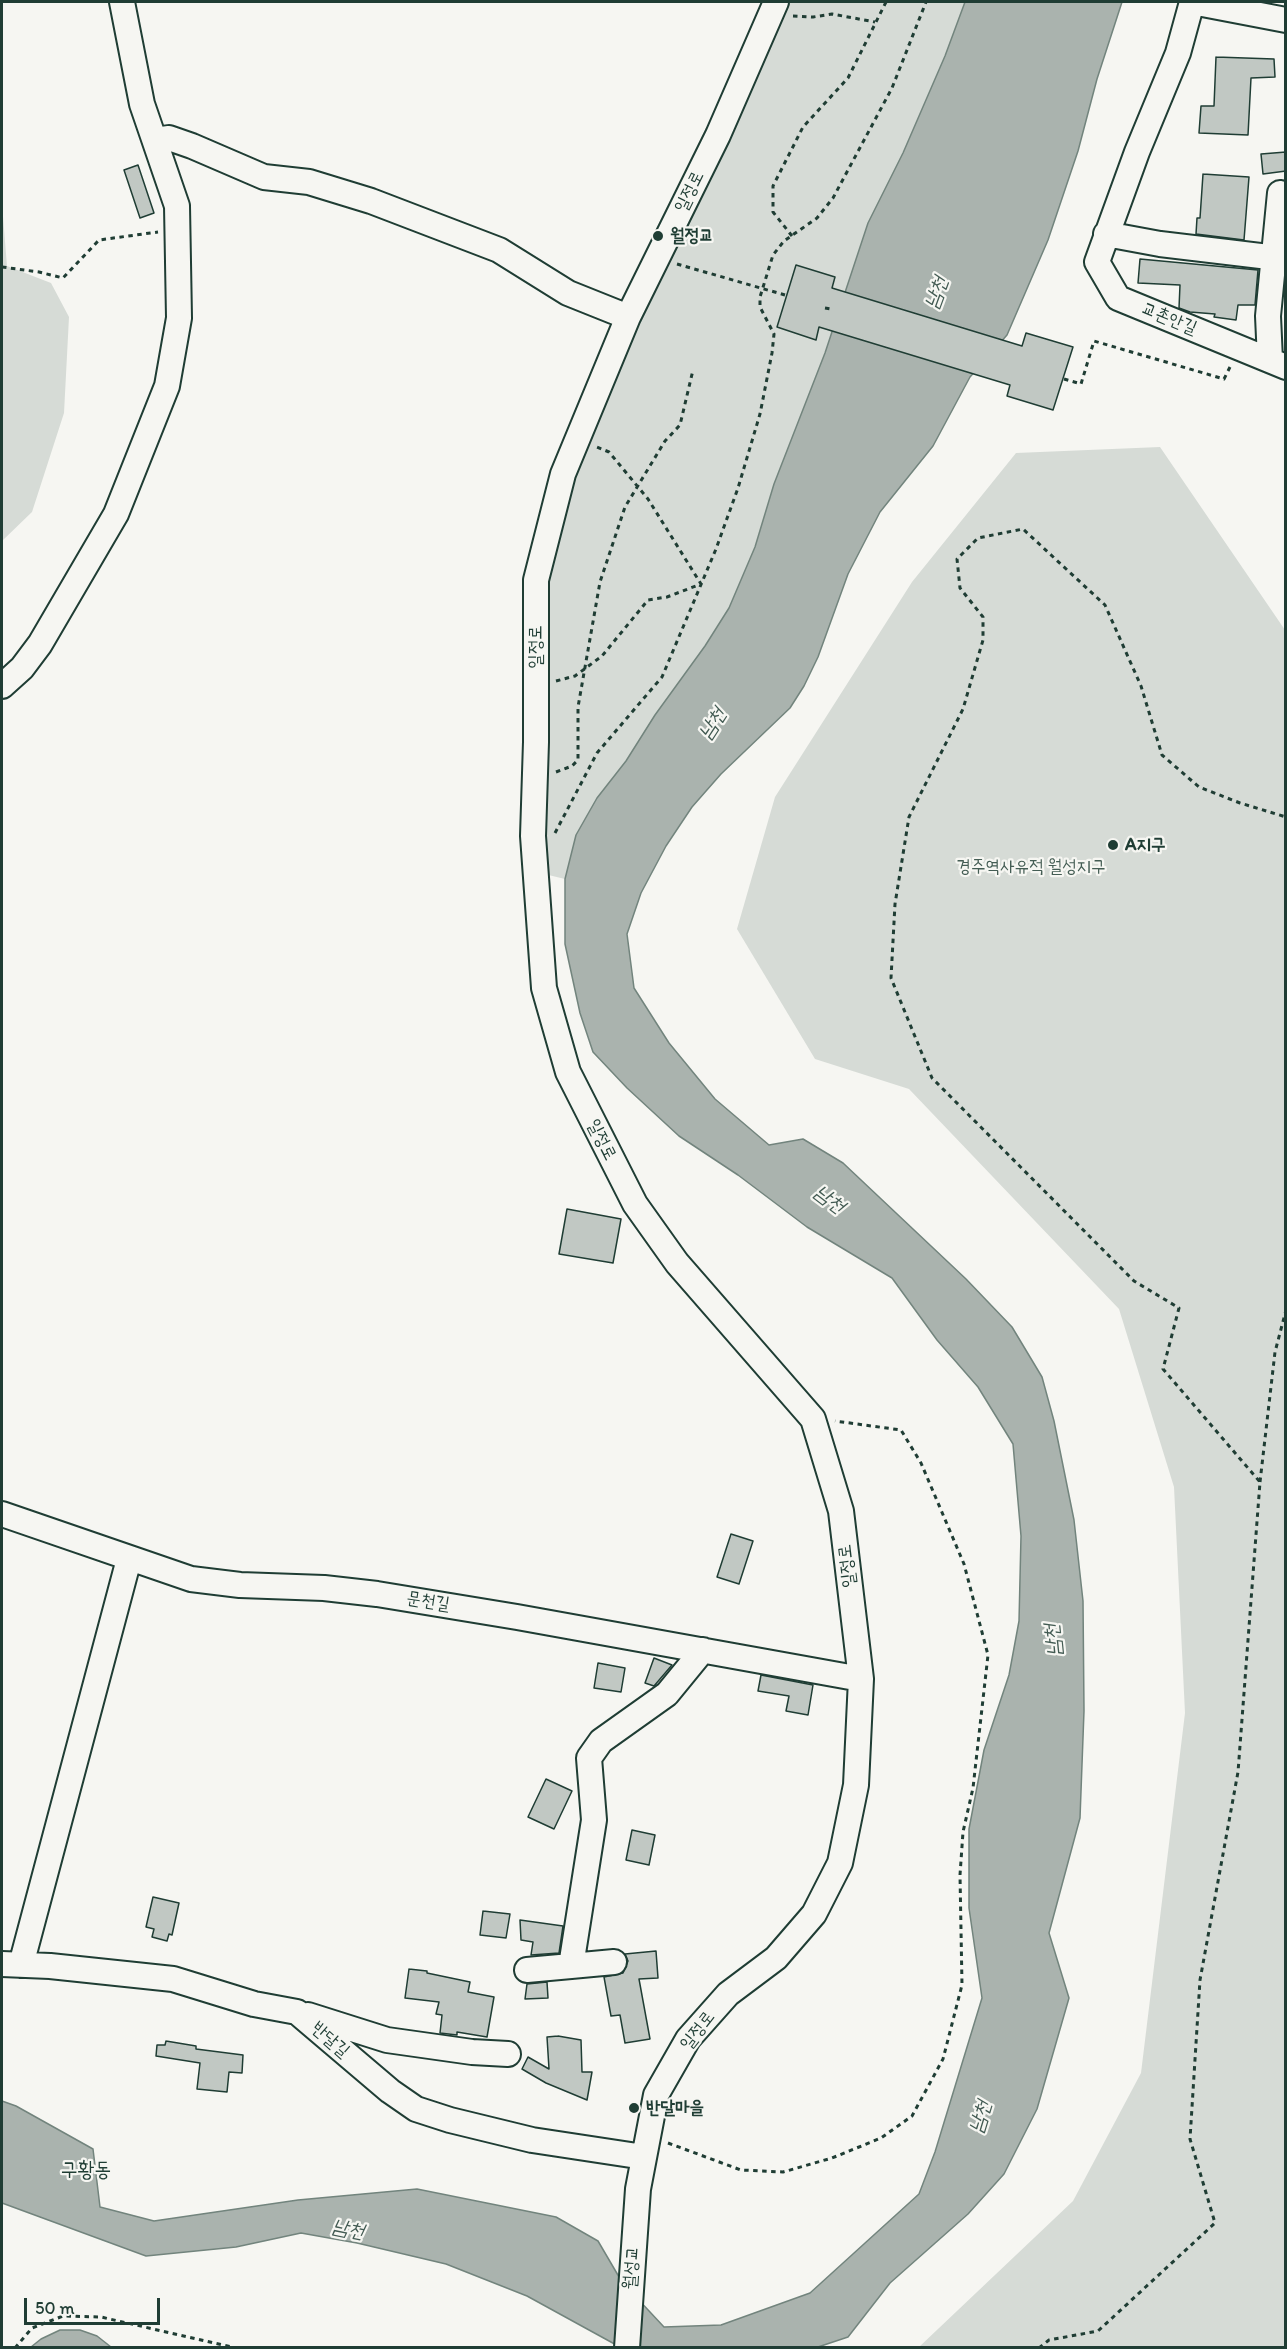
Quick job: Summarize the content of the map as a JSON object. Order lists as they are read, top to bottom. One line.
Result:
{"streets":{"street":["일정로","교촌안길","문천길","반달길","월성교"]},"crossings":[["일정로","문천길"],["일정로","반달길"],["일정로","월성교"]],"districts":["구황동"],"water":["남천"],"parks":["경주역사유적 월성지구"],"places":["월정교","A지구","반달마을"],"scale_bar":"50 m"}
